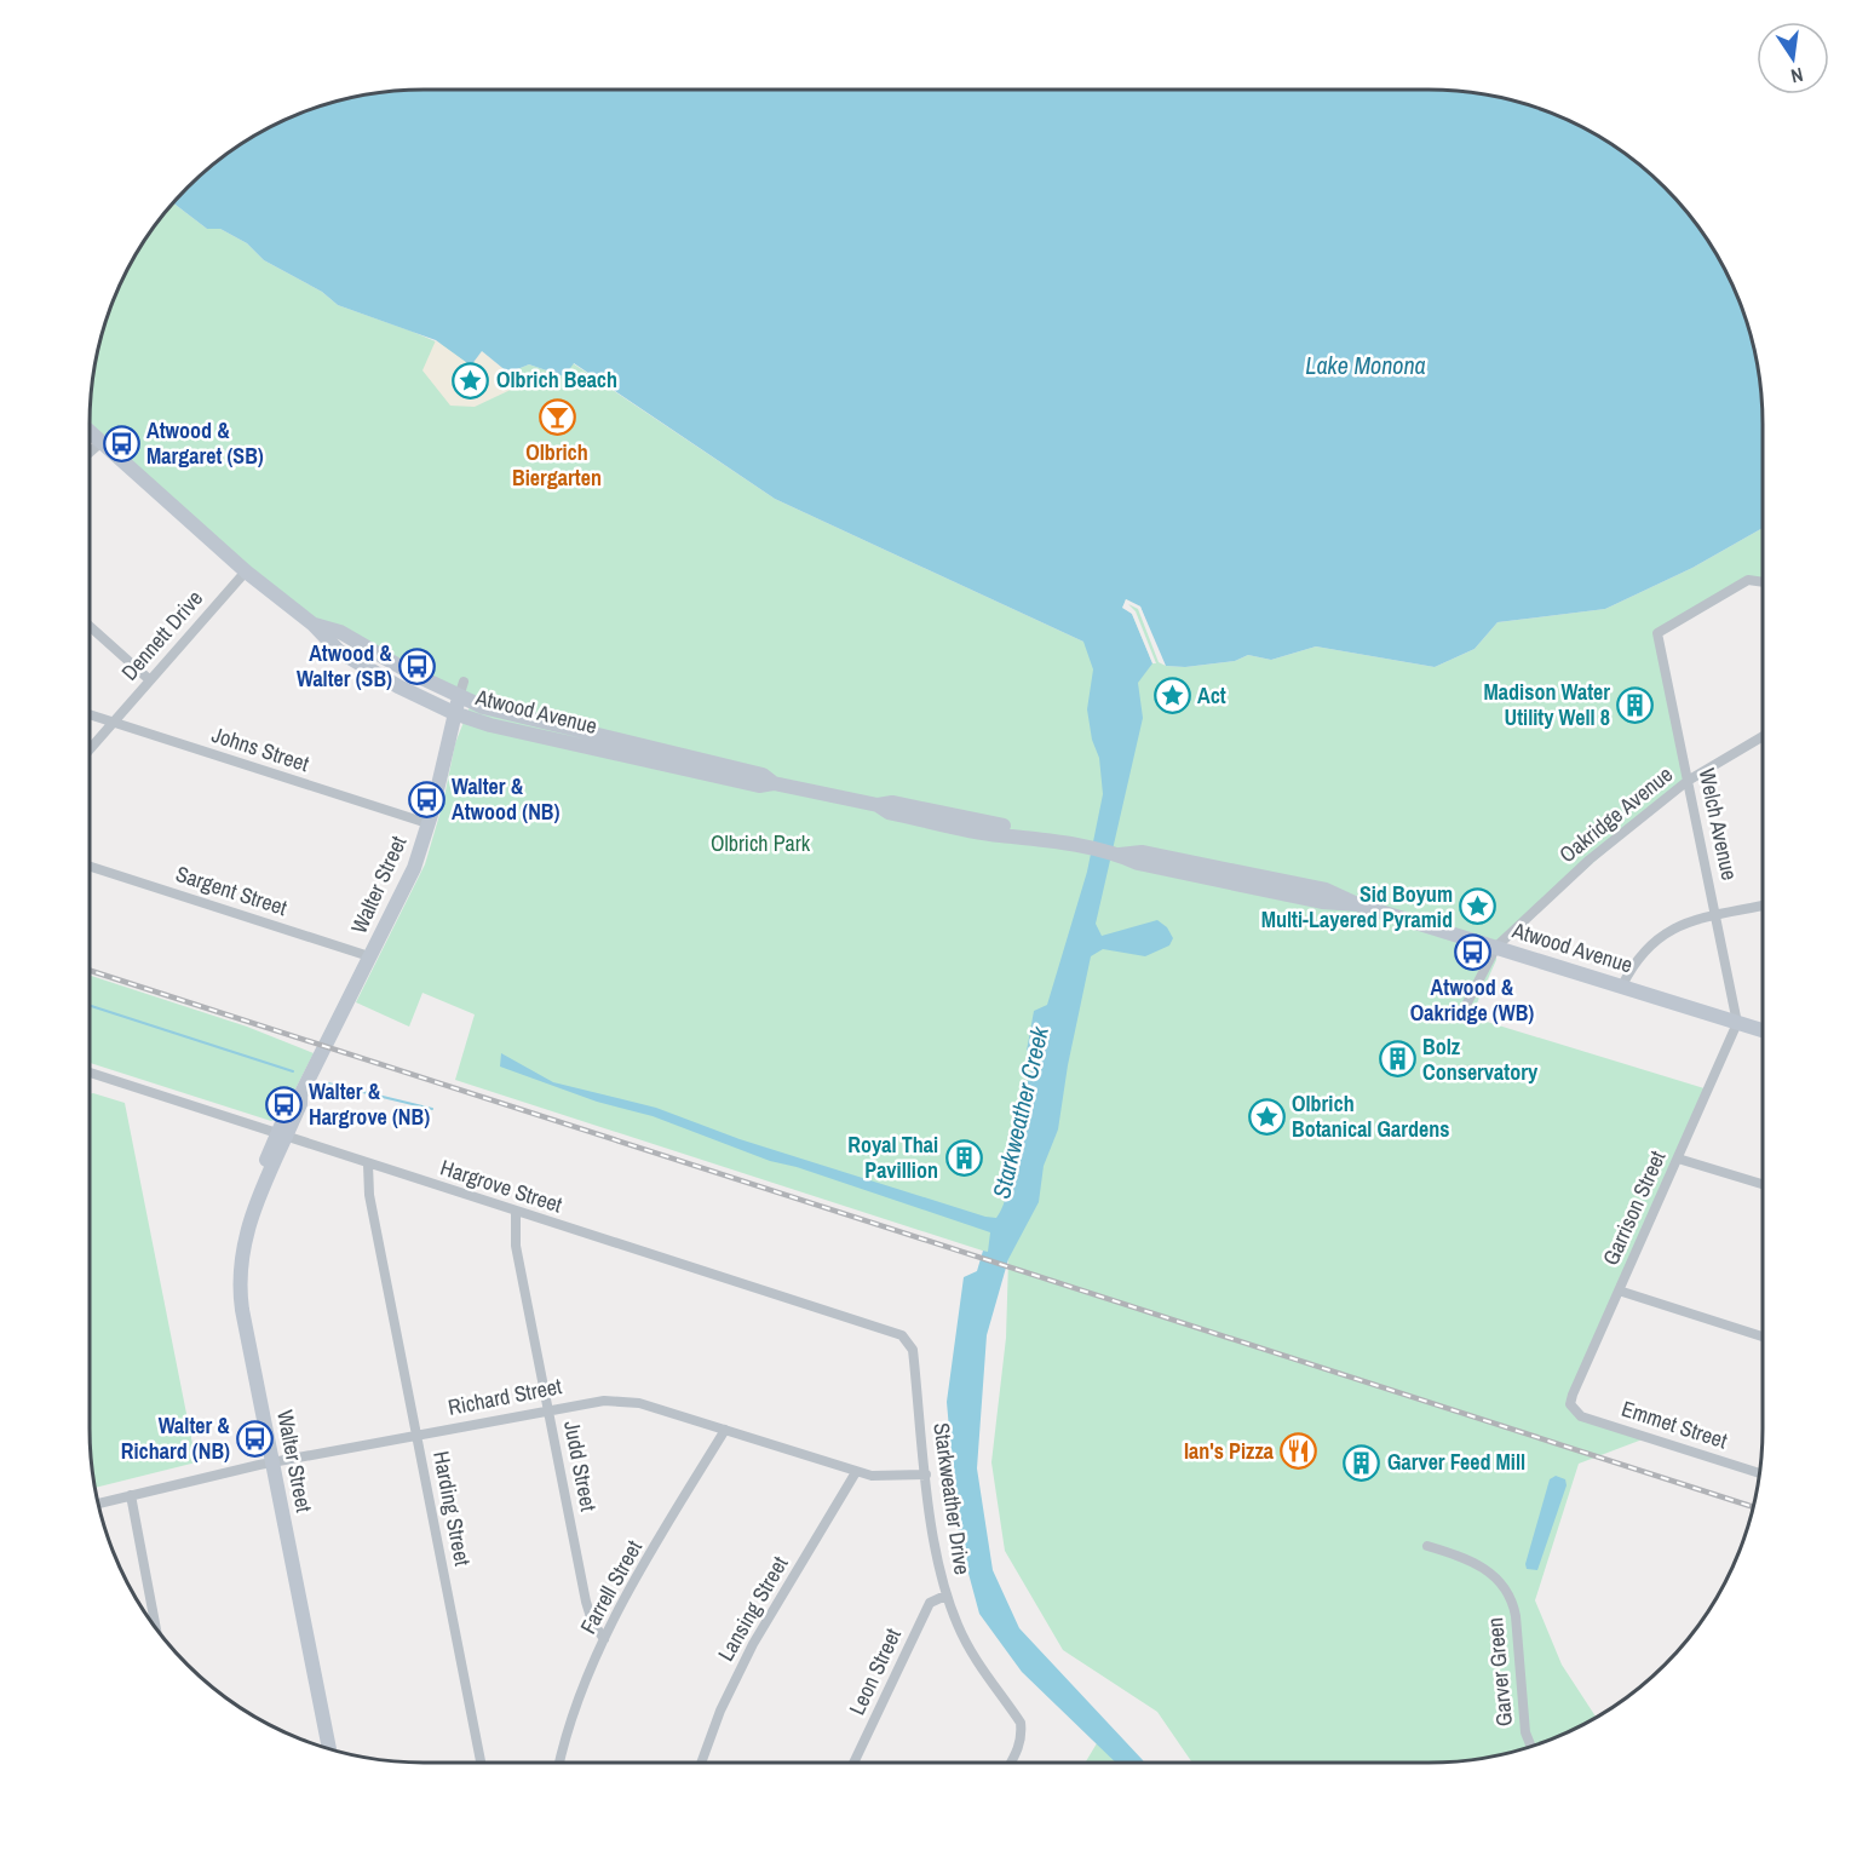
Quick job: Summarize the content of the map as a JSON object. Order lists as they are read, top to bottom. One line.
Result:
{"streets":{"street":["Dennett Drive","Atwood Avenue","Johns Street","Oakridge Avenue","Welch Avenue","Walter Street","Sargent Street","Hargrove Street","Garrison Street","Richard Street","Emmet Street","Judd Street","Starkweather Drive","Harding Street","Farrell Street","Lansing Street","Leon Street","Garver Green"]},"crossings":[["Dennett Drive","Atwood Avenue"],["Dennett Drive","Johns Street"],["Atwood Avenue","Oakridge Avenue"],["Atwood Avenue","Welch Avenue"],["Atwood Avenue","Walter Street"],["Atwood Avenue","Garrison Street"],["Johns Street","Walter Street"],["Oakridge Avenue","Welch Avenue"],["Welch Avenue","Garrison Street"],["Walter Street","Sargent Street"],["Walter Street","Hargrove Street"],["Walter Street","Richard Street"],["Hargrove Street","Judd Street"],["Hargrove Street","Starkweather Drive"],["Hargrove Street","Harding Street"],["Garrison Street","Emmet Street"],["Richard Street","Judd Street"],["Richard Street","Starkweather Drive"],["Richard Street","Harding Street"],["Richard Street","Farrell Street"],["Richard Street","Lansing Street"],["Judd Street","Farrell Street"],["Starkweather Drive","Leon Street"]],"water":["Lake Monona","Starkweather Creek"],"parks":["Olbrich Park"],"places":{"place":["Olbrich Beach","Act","Sid Boyum Multi-Layered Pyramid","Olbrich Botanical Gardens"],"bar":["Olbrich Biergarten"],"bus stop":["Atwood & Margaret (SB)","Atwood & Walter (SB)","Walter & Atwood (NB)","Atwood & Oakridge (WB)","Walter & Hargrove (NB)","Walter & Richard (NB)"],"building":["Madison Water Utility Well 8","Bolz Conservatory","Royal Thai Pavillion","Garver Feed Mill"],"restaurant":["Ian's Pizza"]},"north":"bottom"}
